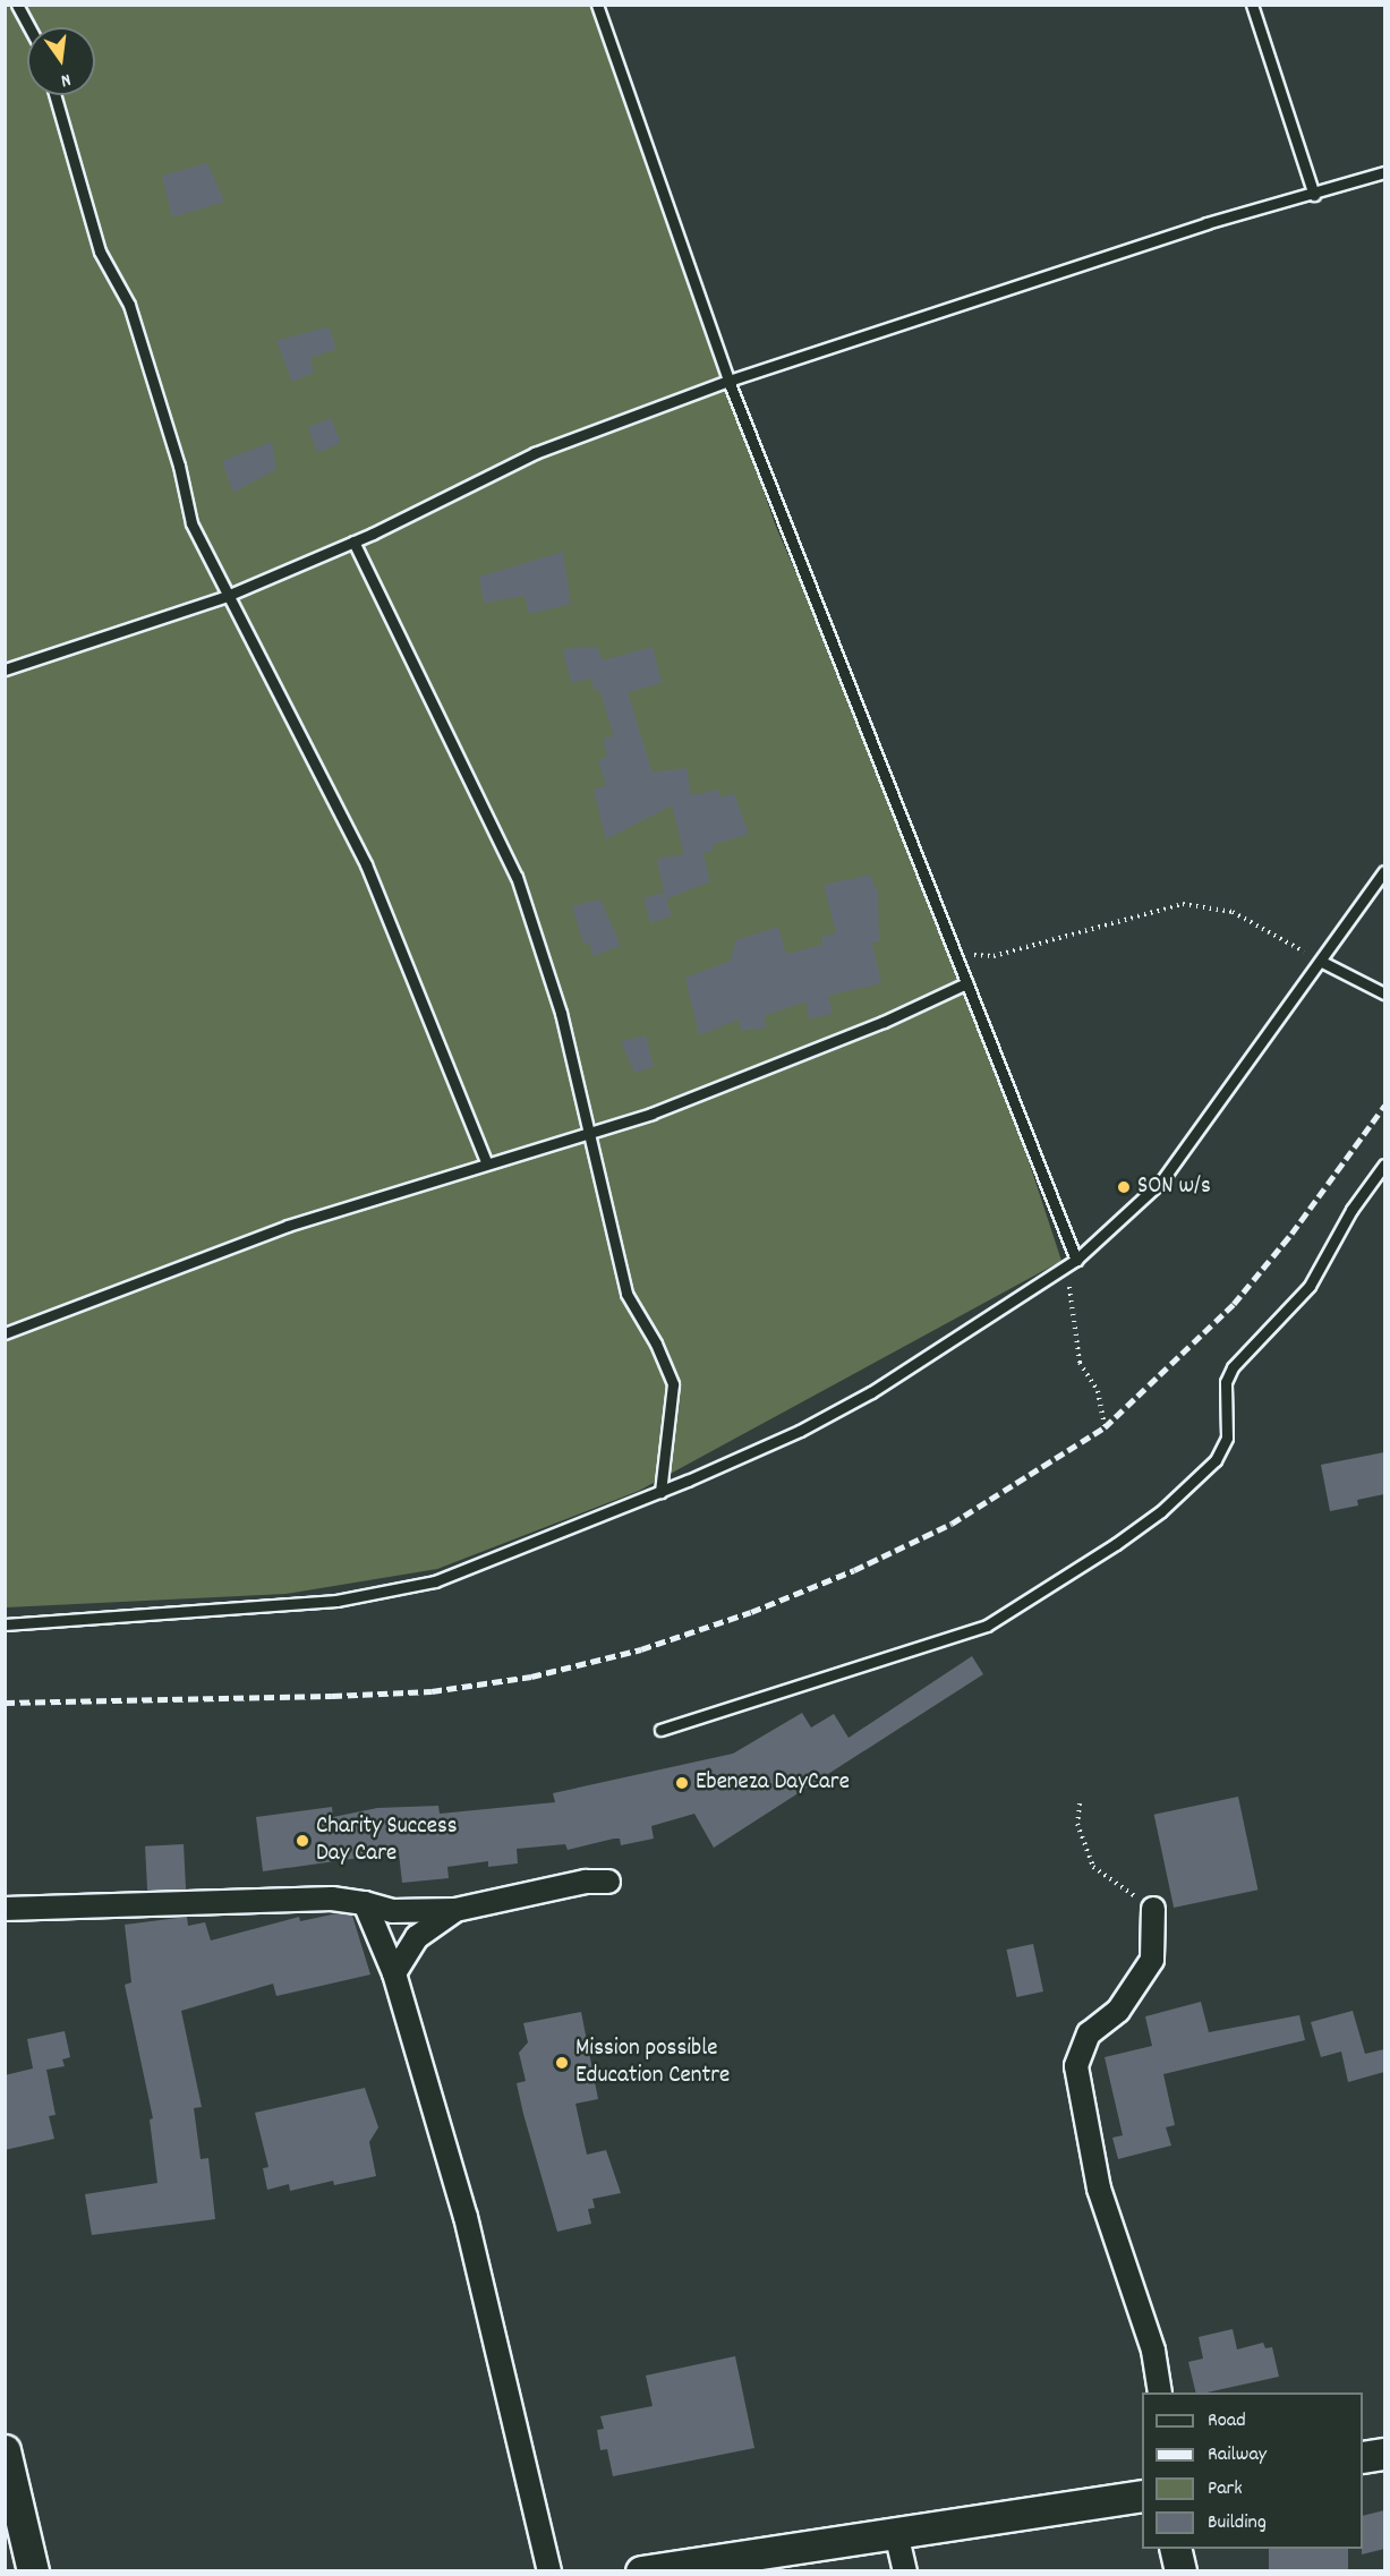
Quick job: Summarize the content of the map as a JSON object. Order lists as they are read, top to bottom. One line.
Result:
{"places":["SON w/s","Ebeneza DayCare","Charity Success Day Care","Mission possible Education Centre"],"legend":["Road","Railway","Park","Building"],"north":"bottom"}
